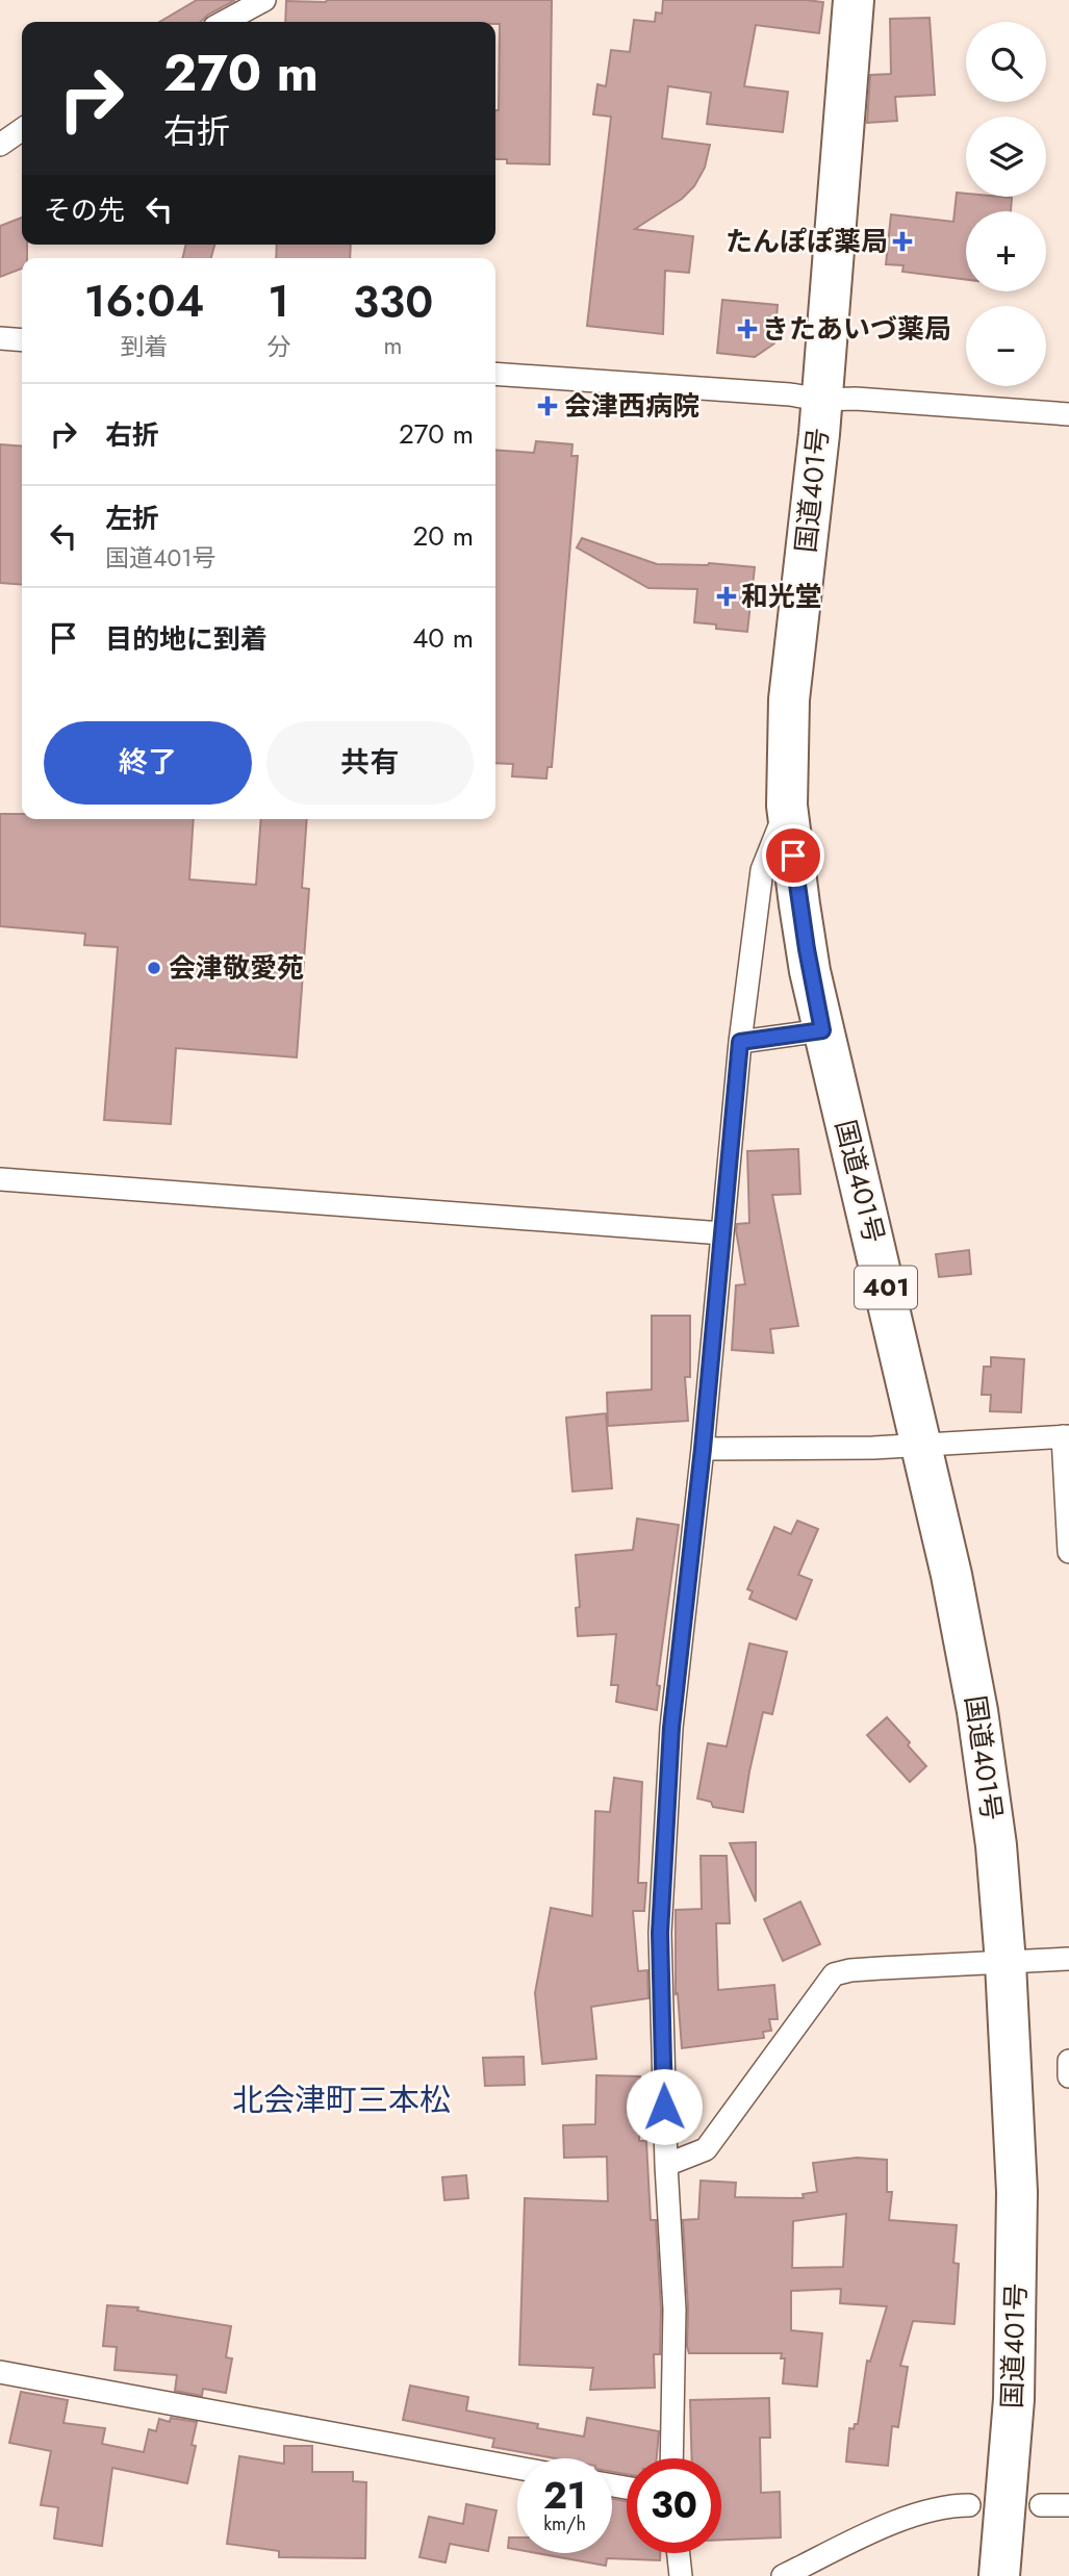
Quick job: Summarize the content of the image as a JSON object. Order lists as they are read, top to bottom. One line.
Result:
{"streets":{"highway":["国道401号","401"]},"districts":["北会津町三本松"],"places":{"health":["たんぽぽ薬局","きたあいづ薬局","会津西病院","和光堂"],"other":["会津敬愛苑"]},"page":{"map_buttons":["+","−"],"turn":["270 m","右折"],"then":"その先","eta":["16:04","到着","1","分","330","m"],"list":[{"name":"右折","value":"270 m"},{"name":"左折","note":"国道401号","value":"20 m"},{"name":"目的地に到着","value":"40 m"}],"buttons":["終了","共有"],"speed":"21 km/h","limit":"30"}}
